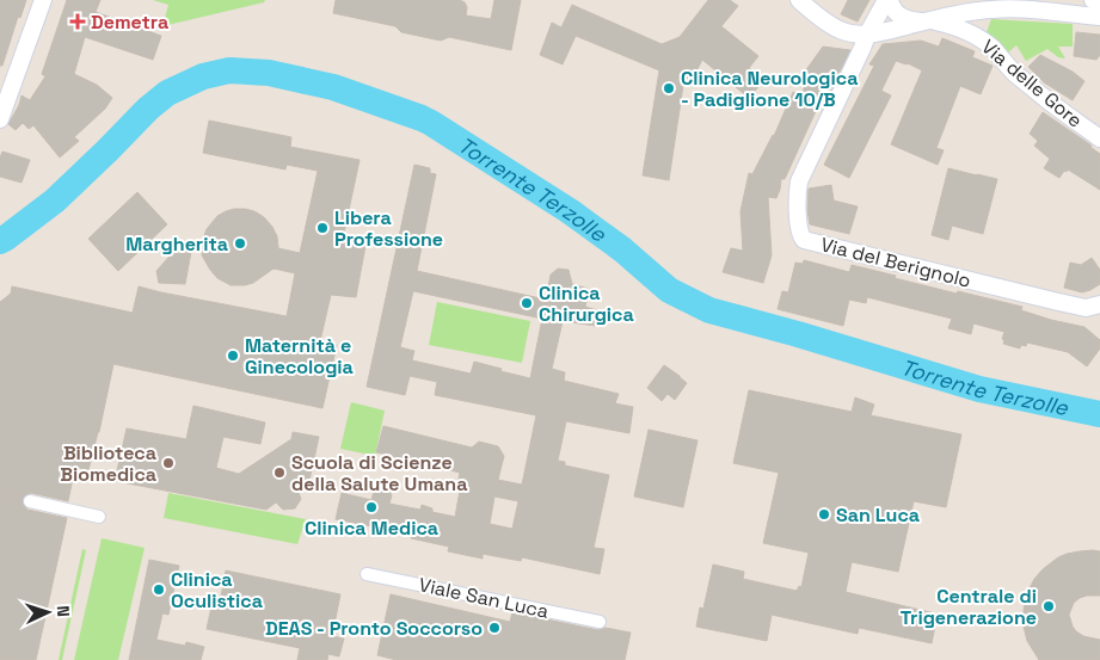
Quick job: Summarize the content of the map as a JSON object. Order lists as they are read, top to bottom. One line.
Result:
{"streets":{"street":["Via delle Gore","Via del Berignolo","Viale San Luca"]},"water":["Torrente Terzolle"],"places":{"health":["Demetra"],"other":["Clinica Neurologica - Padiglione 10/B","Libera Professione","Margherita","Clinica Chirurgica","Maternità e Ginecologia","Biblioteca Biomedica","Scuola di Scienze della Salute Umana","Clinica Medica","San Luca","Clinica Oculistica","Centrale di Trigenerazione","DEAS - Pronto Soccorso"]},"north":"right"}
